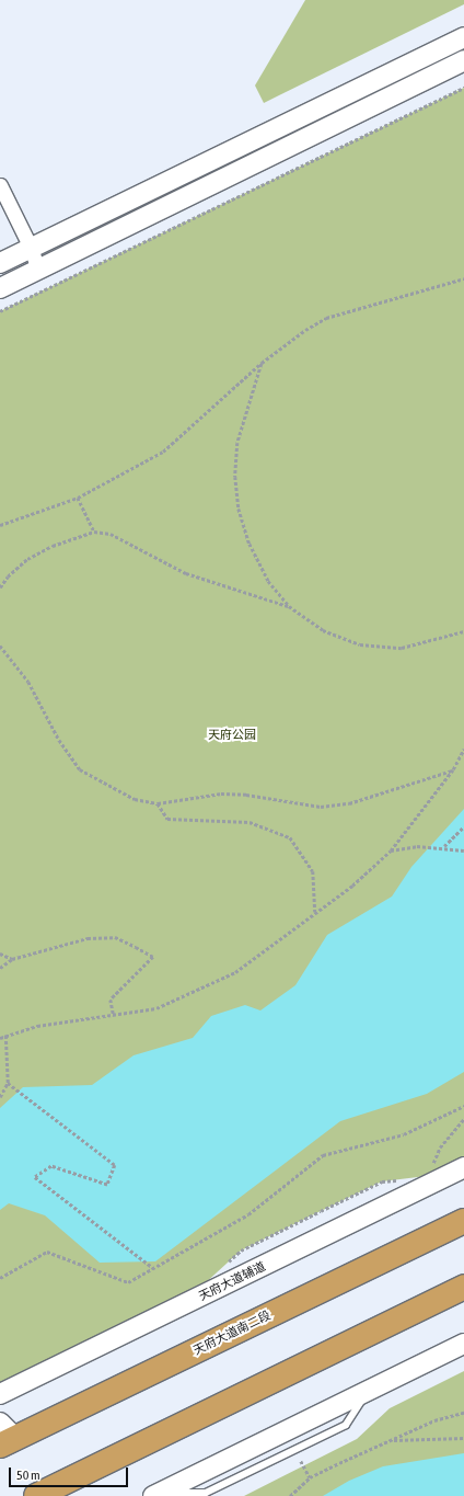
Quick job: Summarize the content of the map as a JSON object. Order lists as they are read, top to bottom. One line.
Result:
{"streets":{"highway":["天府大道南二段"],"street":["天府大道辅道"]},"parks":["天府公园"],"scale_bar":"50 m"}
